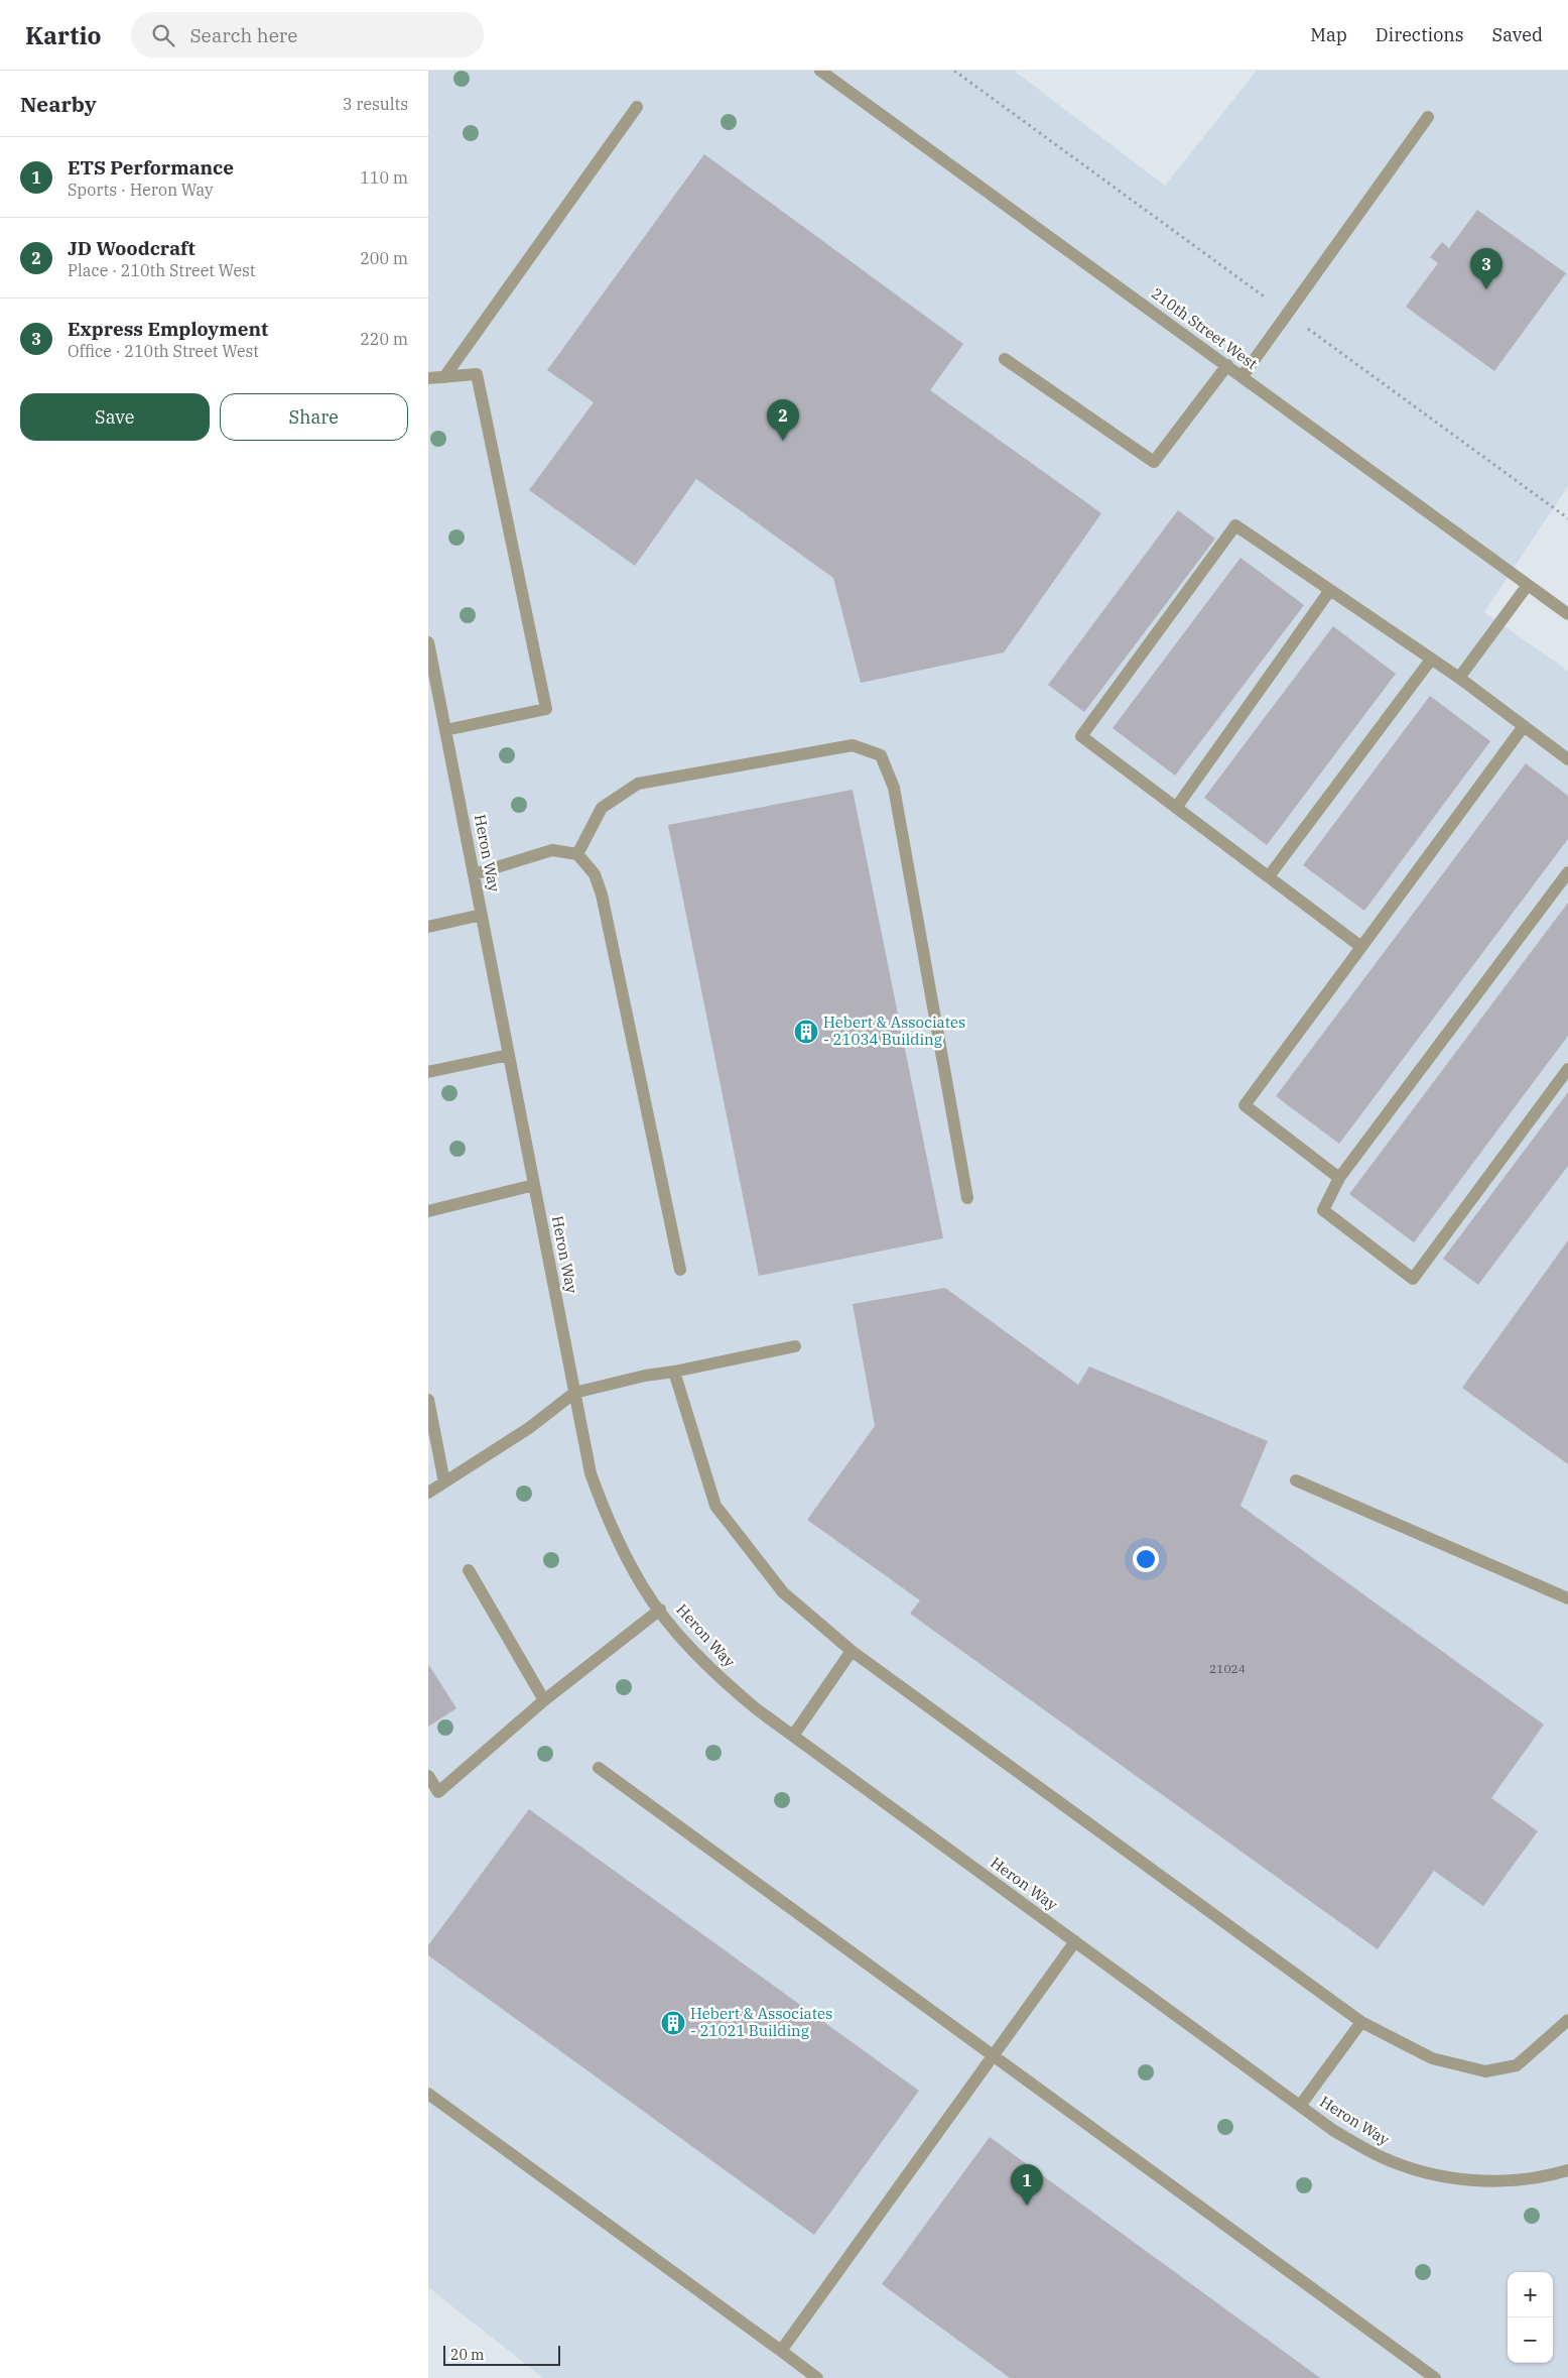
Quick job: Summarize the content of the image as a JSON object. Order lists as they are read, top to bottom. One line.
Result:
{"streets":{"street":["210th Street West","Heron Way"]},"places":{"building":["Hebert & Associates - 21034 Building","Hebert & Associates - 21021 Building"]},"house_numbers":["21024"],"scale_bar":"20 m","page":{"header":"Kartio","search":"Search here","nav":["Map","Directions","Saved"],"heading":["Nearby","3 results"],"list":[{"mark":"1","name":"ETS Performance","note":"Sports · Heron Way","value":"110 m"},{"mark":"2","name":"JD Woodcraft","note":"Place · 210th Street West","value":"200 m"},{"mark":"3","name":"Express Employment","note":"Office · 210th Street West","value":"220 m"}],"pins":["3","2","1"],"buttons":["Save","Share"],"map_buttons":["+","−"],"scale":"20 m"}}
